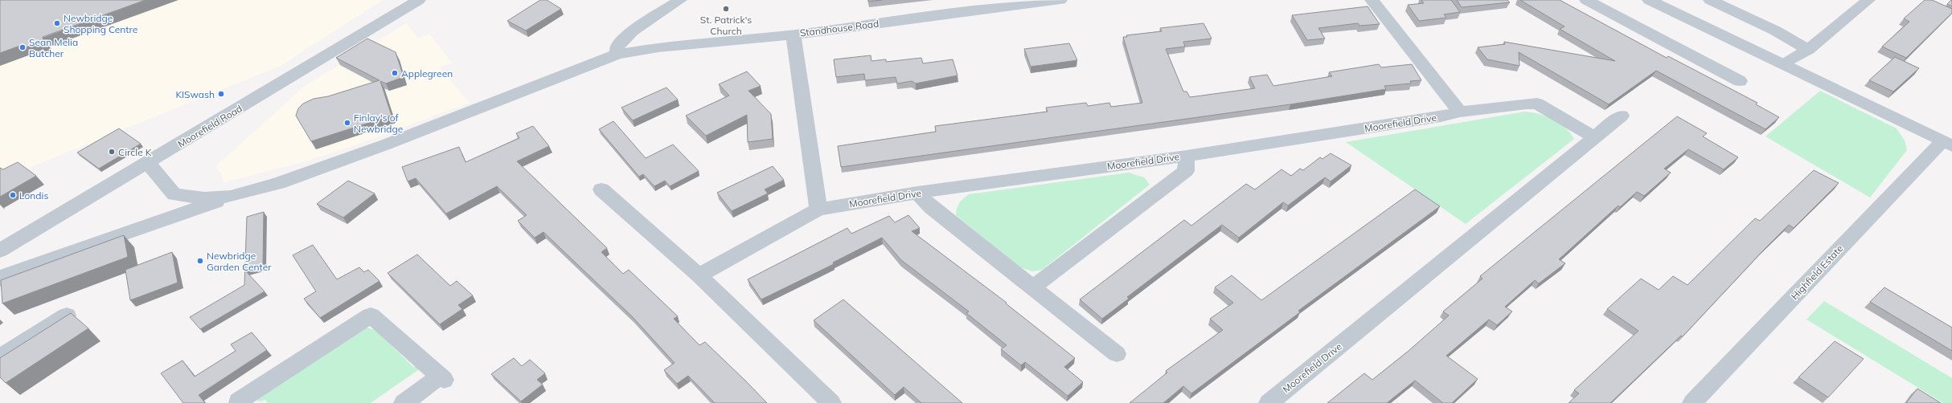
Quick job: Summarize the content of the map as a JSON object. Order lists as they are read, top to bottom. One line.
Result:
{"streets":{"street":["Standhouse Road","Moorefield Drive","Moorefield Road","Highfield Estate"]},"places":["St. Patrick's Church","Newbridge Shopping Centre","Sean Melia Butcher","Applegreen","KISwash","Finlay's of Newbridge","Circle K","Londis","Newbridge Garden Center"]}
